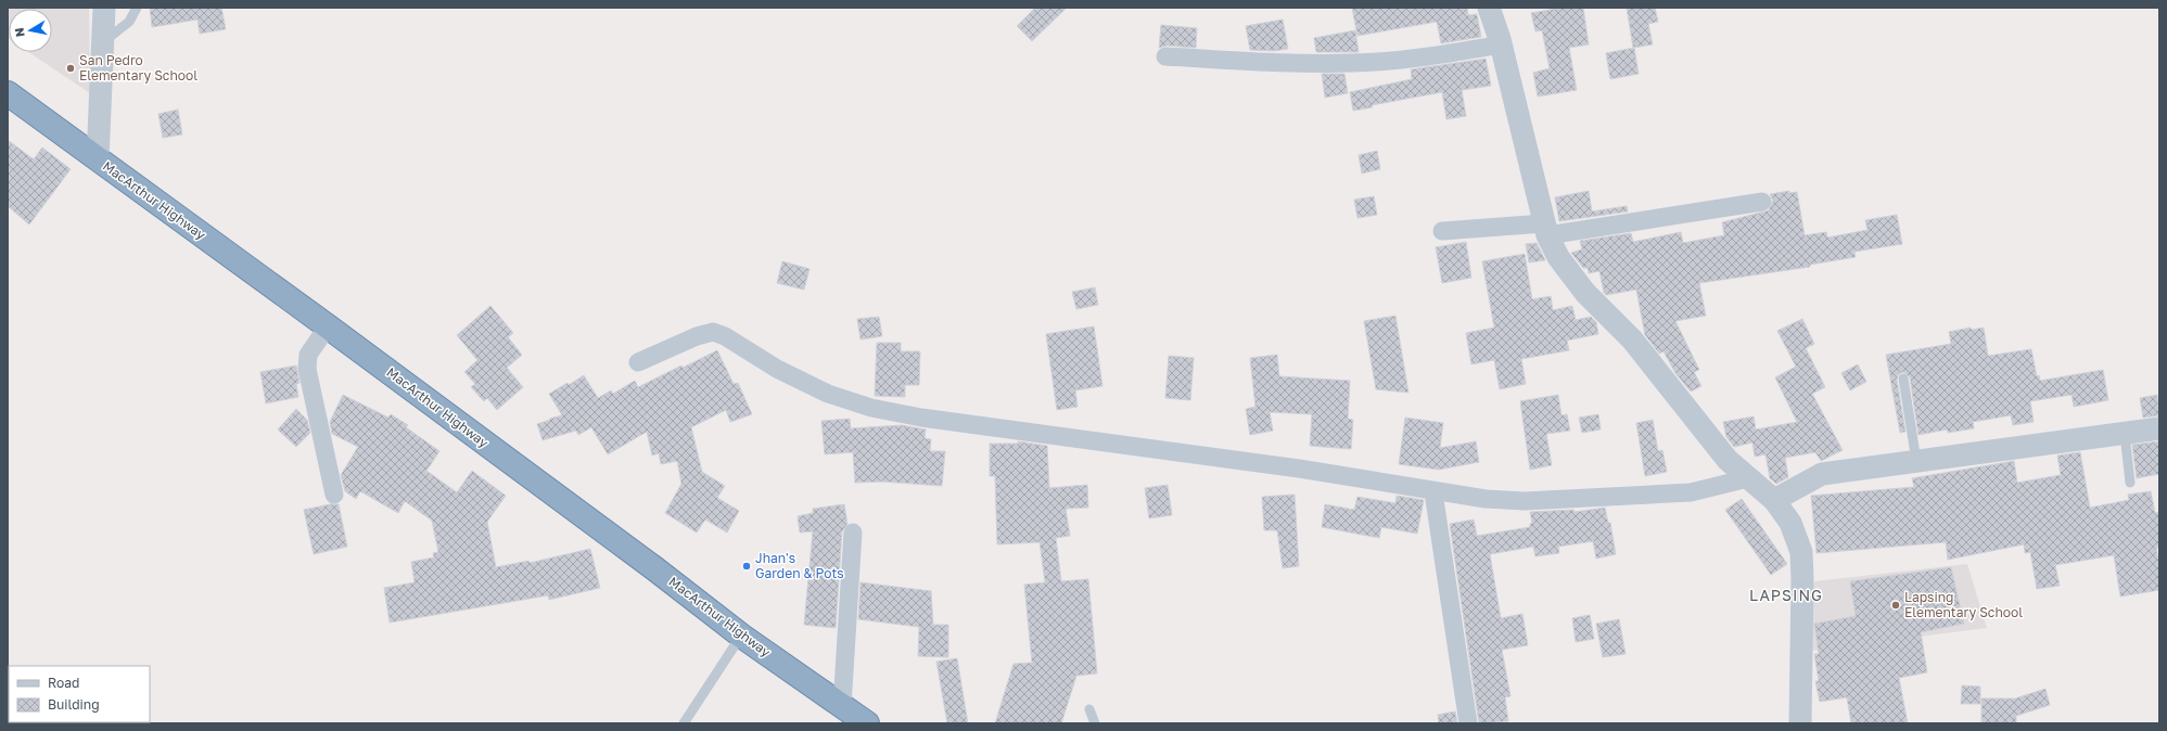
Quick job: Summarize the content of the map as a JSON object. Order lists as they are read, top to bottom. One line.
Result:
{"streets":{"highway":["MacArthur Highway"]},"districts":["LAPSING"],"places":["San Pedro Elementary School","Jhan's Garden & Pots","Lapsing Elementary School"],"legend":["Road","Building"],"north":"left"}
